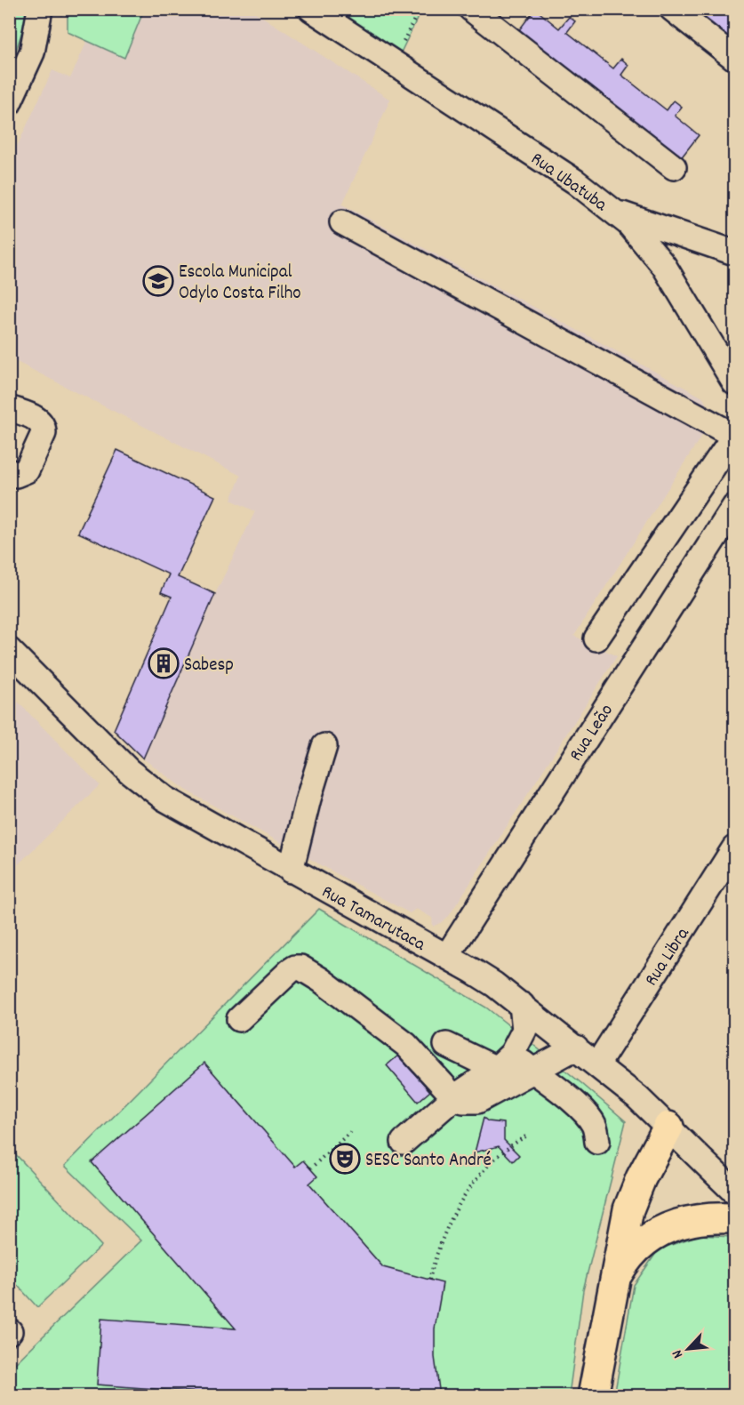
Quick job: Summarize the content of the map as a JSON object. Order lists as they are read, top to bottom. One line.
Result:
{"streets":{"street":["Rua Ubatuba","Rua Leão","Rua Tamarutaca","Rua Libra"]},"crossings":[["Rua Leão","Rua Tamarutaca"],["Rua Tamarutaca","Rua Libra"]],"places":{"school or university":["Escola Municipal Odylo Costa Filho"],"building":["Sabesp"],"theatre":["SESC Santo André"]},"north":"bottom left"}
